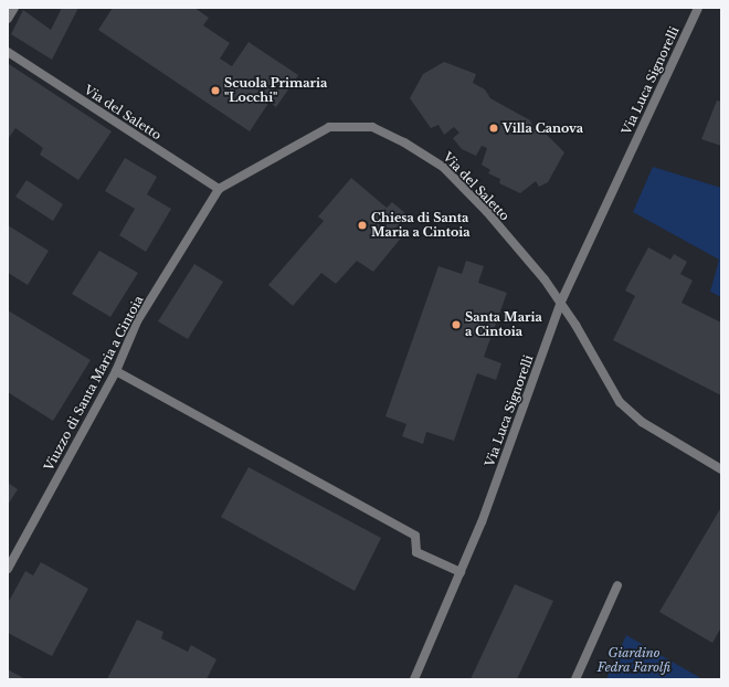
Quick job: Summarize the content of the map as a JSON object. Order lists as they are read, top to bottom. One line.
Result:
{"streets":{"street":["Via Luca Signorelli","Via del Saletto","Viuzzo di Santa Maria a Cintoia"]},"crossings":[["Via Luca Signorelli","Via del Saletto"],["Via del Saletto","Viuzzo di Santa Maria a Cintoia"]],"parks":["Giardino Fedra Farolfi"],"places":["Scuola Primaria \"Locchi\"","Villa Canova","Chiesa di Santa Maria a Cintoia","Santa Maria a Cintoia"]}
